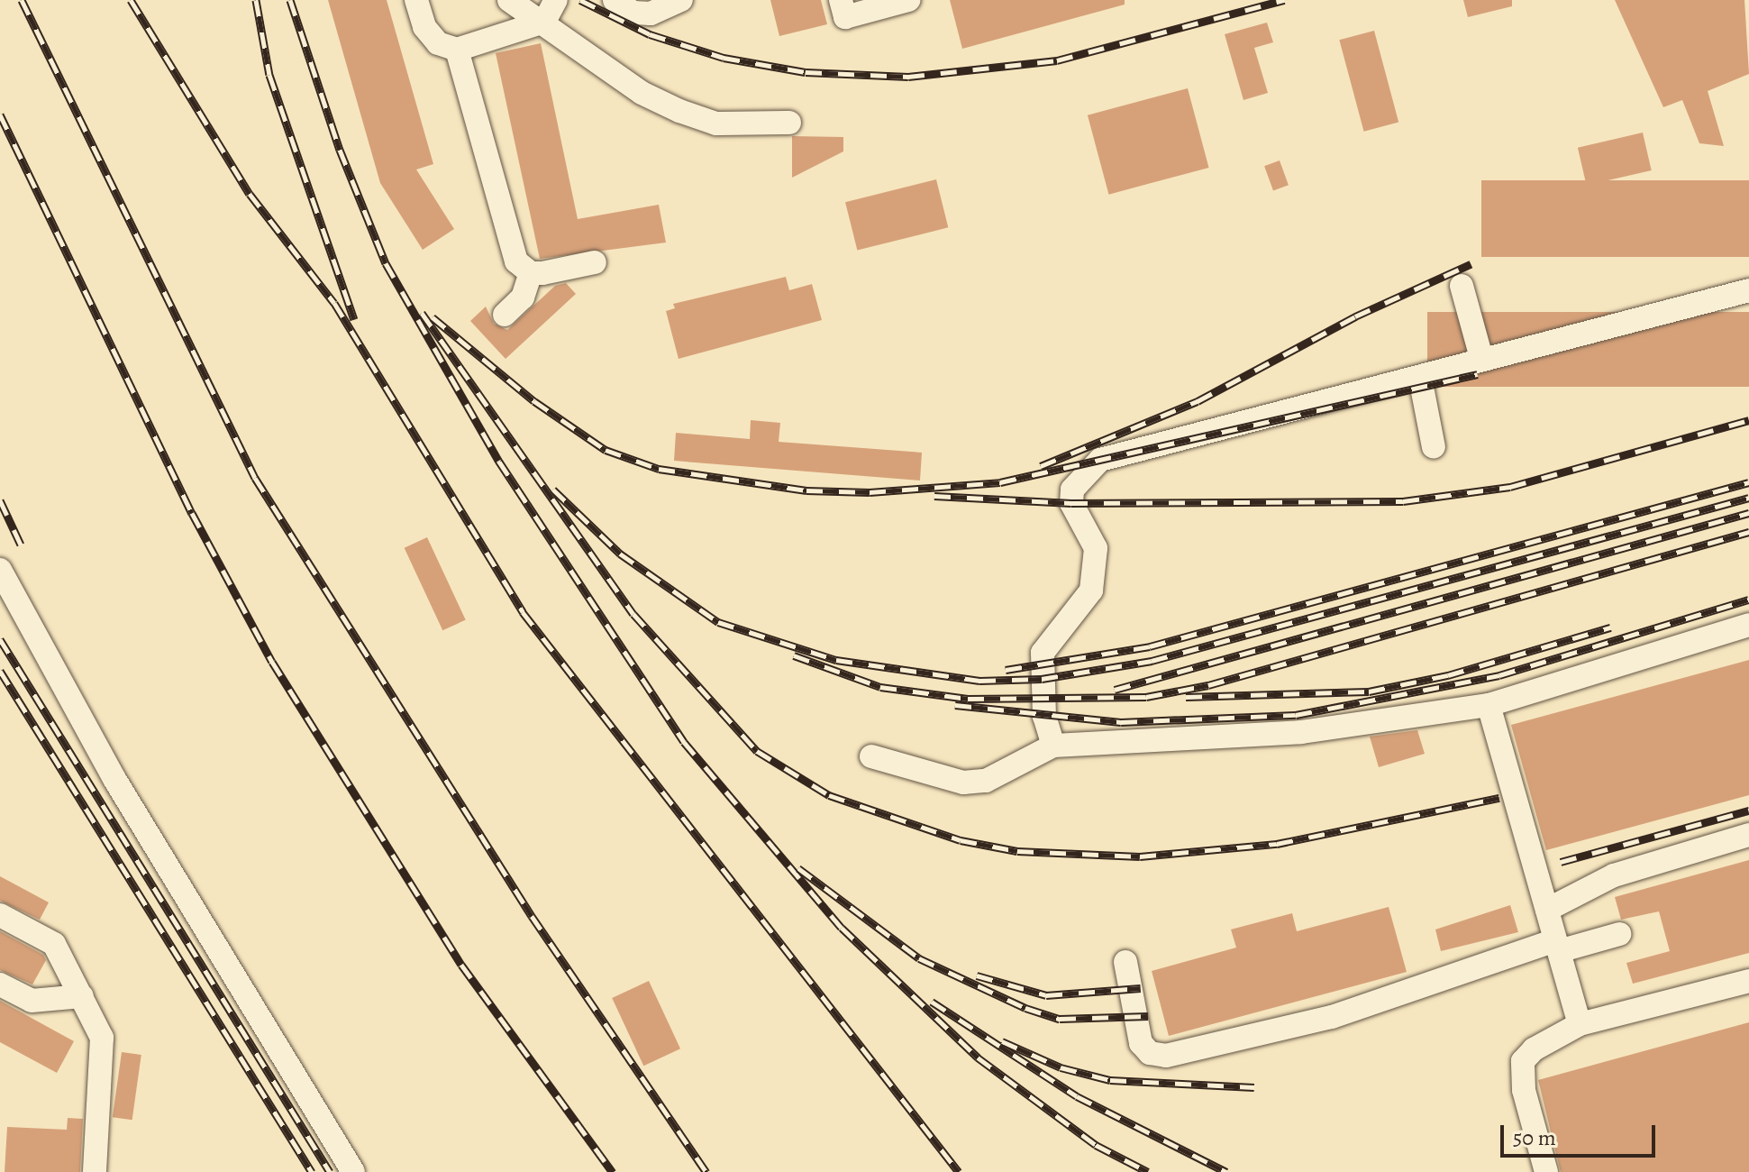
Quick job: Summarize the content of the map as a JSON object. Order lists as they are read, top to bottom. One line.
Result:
{"scale_bar":"50 m"}
